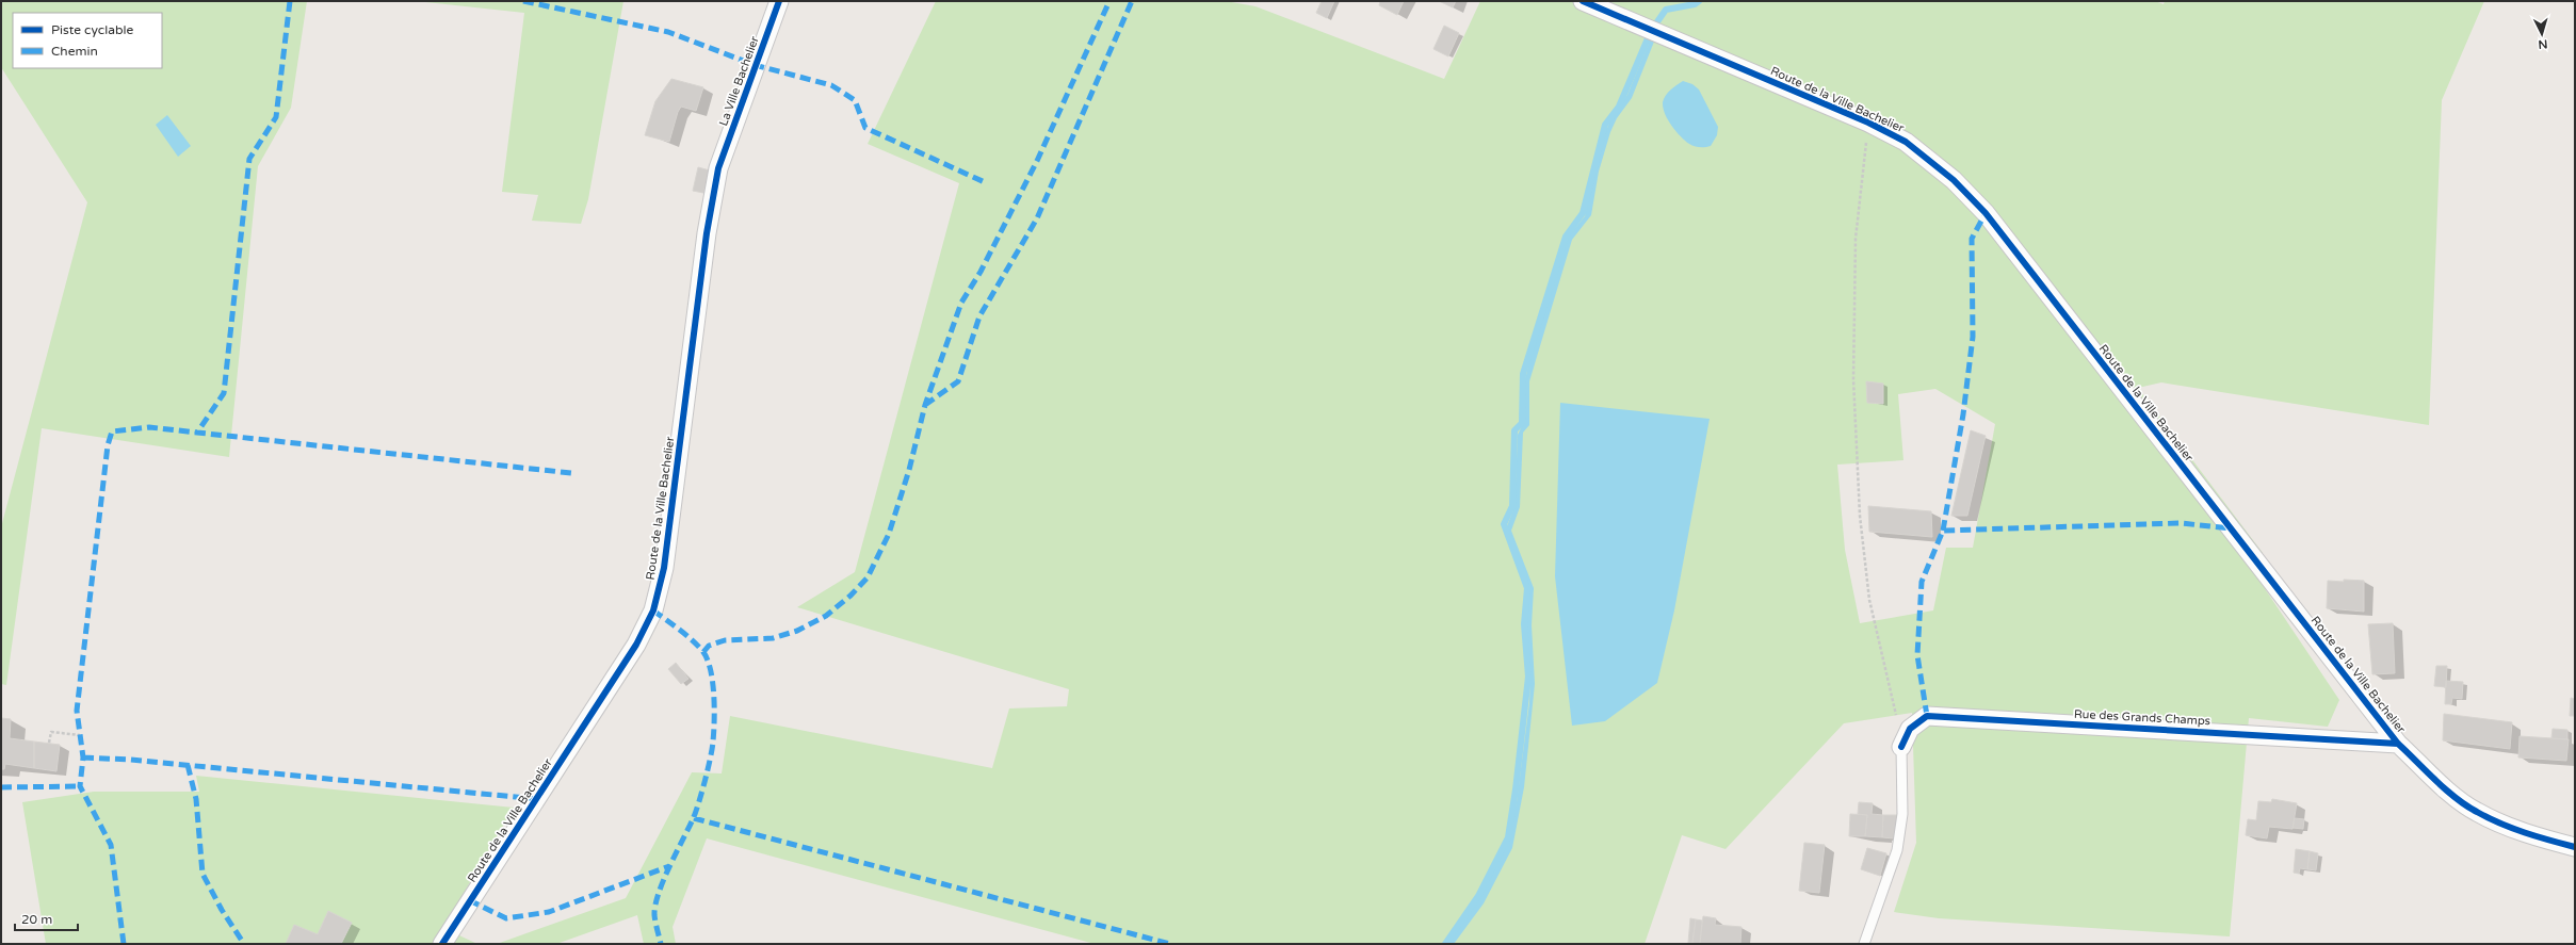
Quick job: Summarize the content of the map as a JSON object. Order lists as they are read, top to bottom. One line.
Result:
{"streets":{"street":["La Ville Bachelier","Route de la Ville Bachelier","Rue des Grands Champs"]},"crossings":[["La Ville Bachelier","Route de la Ville Bachelier"],["Route de la Ville Bachelier","Rue des Grands Champs"]],"legend":["Piste cyclable","Chemin"],"scale_bar":"20 m","north":"bottom"}
